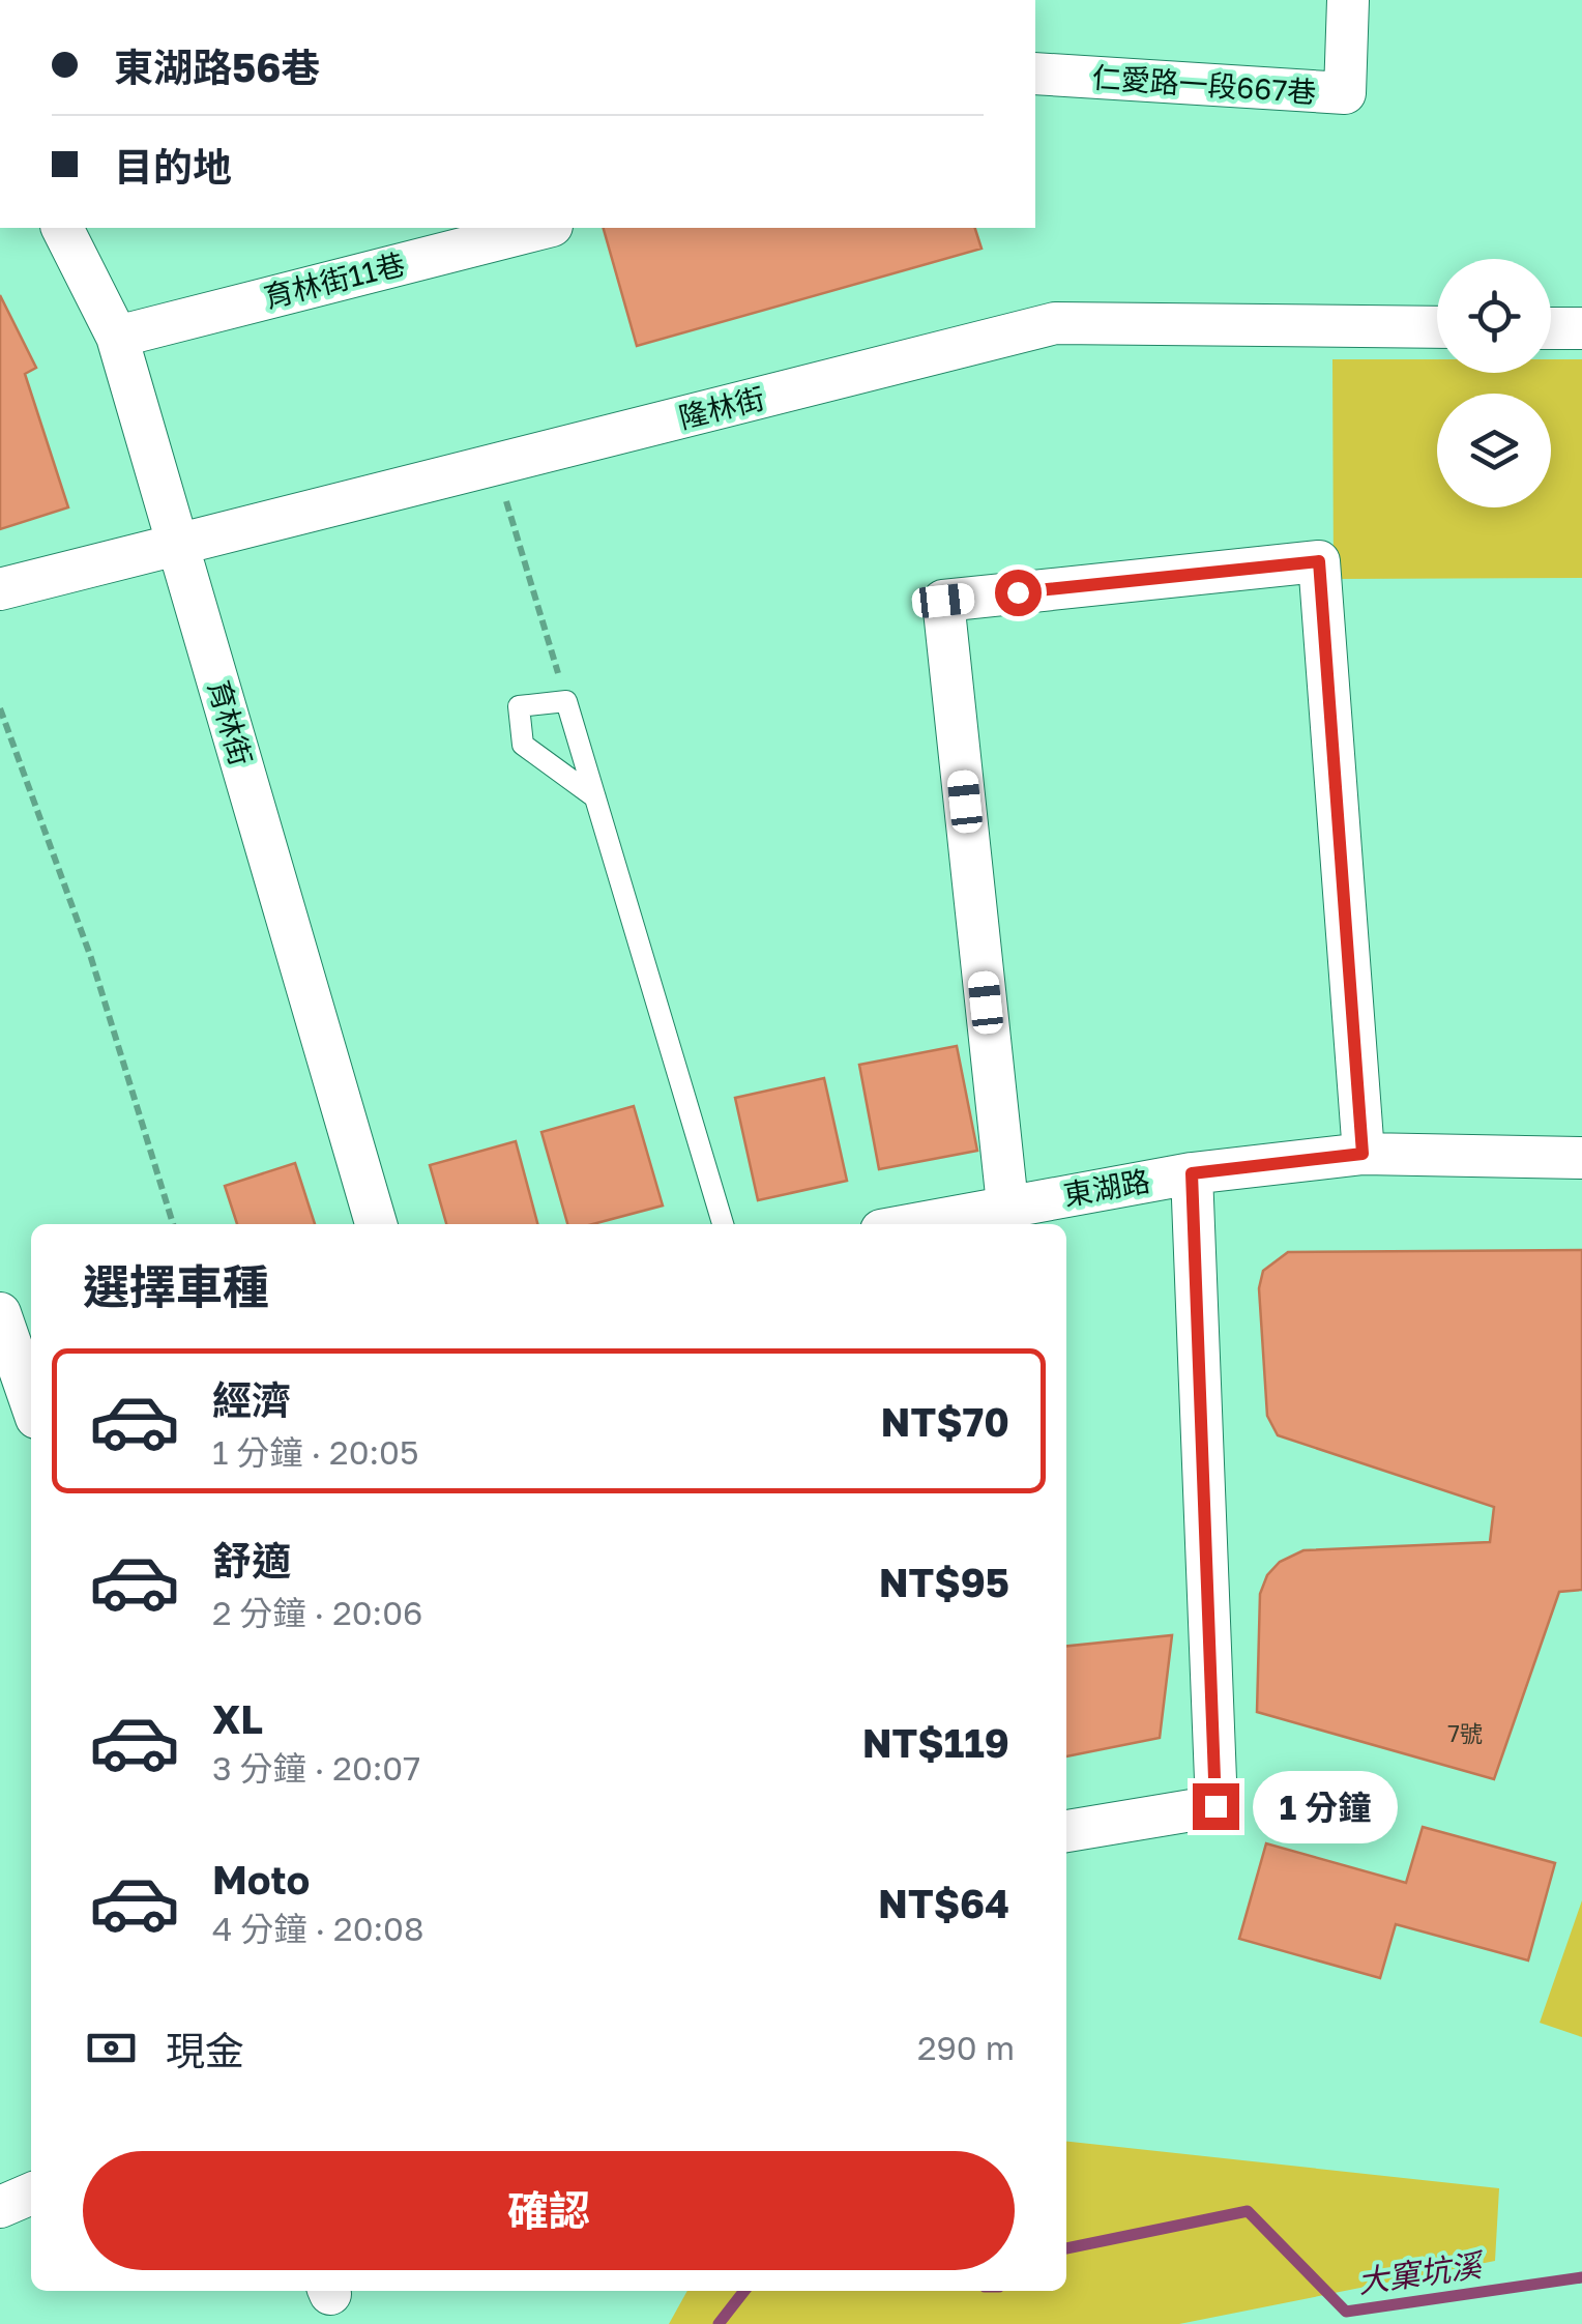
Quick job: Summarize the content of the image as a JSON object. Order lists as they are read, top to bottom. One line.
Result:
{"streets":{"street":["仁愛路一段667巷","育林街11巷","隆林街","育林街","東湖路"]},"crossings":[["育林街11巷","育林街"],["隆林街","育林街"]],"water":["大窠坑溪"],"house_numbers":["7號"],"page":{"banner":["東湖路56巷","目的地"],"heading":"選擇車種","list":[{"name":"經濟","note":"1 分鐘 · 20:05","value":"NT$70"},{"name":"舒適","note":"2 分鐘 · 20:06","value":"NT$95"},{"name":"XL","note":"3 分鐘 · 20:07","value":"NT$119"},{"name":"Moto","note":"4 分鐘 · 20:08","value":"NT$64"}],"bubble":"1 分鐘","pay":["現金","290 m"],"buttons":"確認"}}
